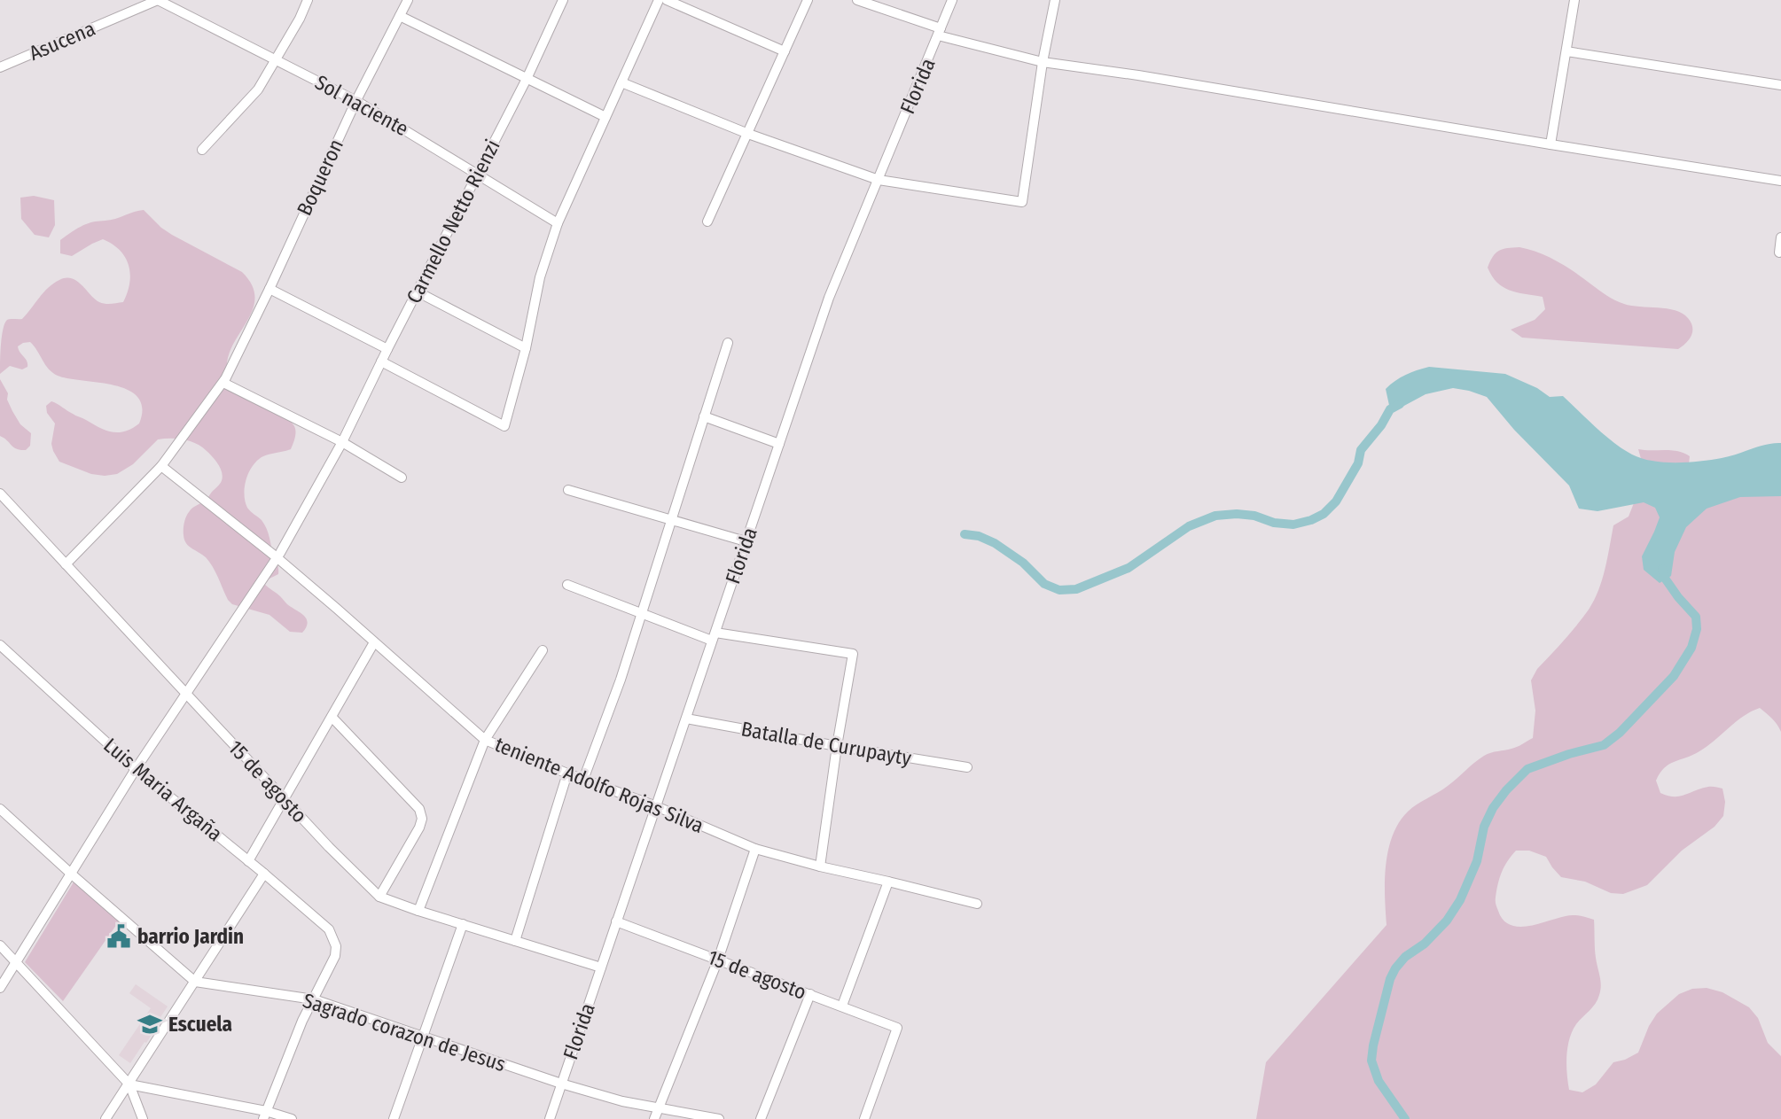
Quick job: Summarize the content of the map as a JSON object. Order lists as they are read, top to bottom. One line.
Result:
{"streets":{"street":["Asucena","Florida","Sol naciente","Boqueron","Carmello Netto Rienzi","Batalla de Curupayty","15 de agosto","teniente Adolfo Rojas Silva","Luis Maria Argaña","Sagrado corazon de Jesus"]},"crossings":[["Asucena","Sol naciente"],["Florida","Batalla de Curupayty"],["Florida","15 de agosto"],["Florida","teniente Adolfo Rojas Silva"],["Florida","Sagrado corazon de Jesus"],["Sol naciente","Boqueron"],["Sol naciente","Carmello Netto Rienzi"],["Boqueron","15 de agosto"],["Boqueron","teniente Adolfo Rojas Silva"],["Carmello Netto Rienzi","15 de agosto"],["Carmello Netto Rienzi","teniente Adolfo Rojas Silva"],["Carmello Netto Rienzi","Luis Maria Argaña"],["Luis Maria Argaña","Sagrado corazon de Jesus"]],"places":{"public building":["barrio Jardin"],"school or university":["Escuela"]}}
